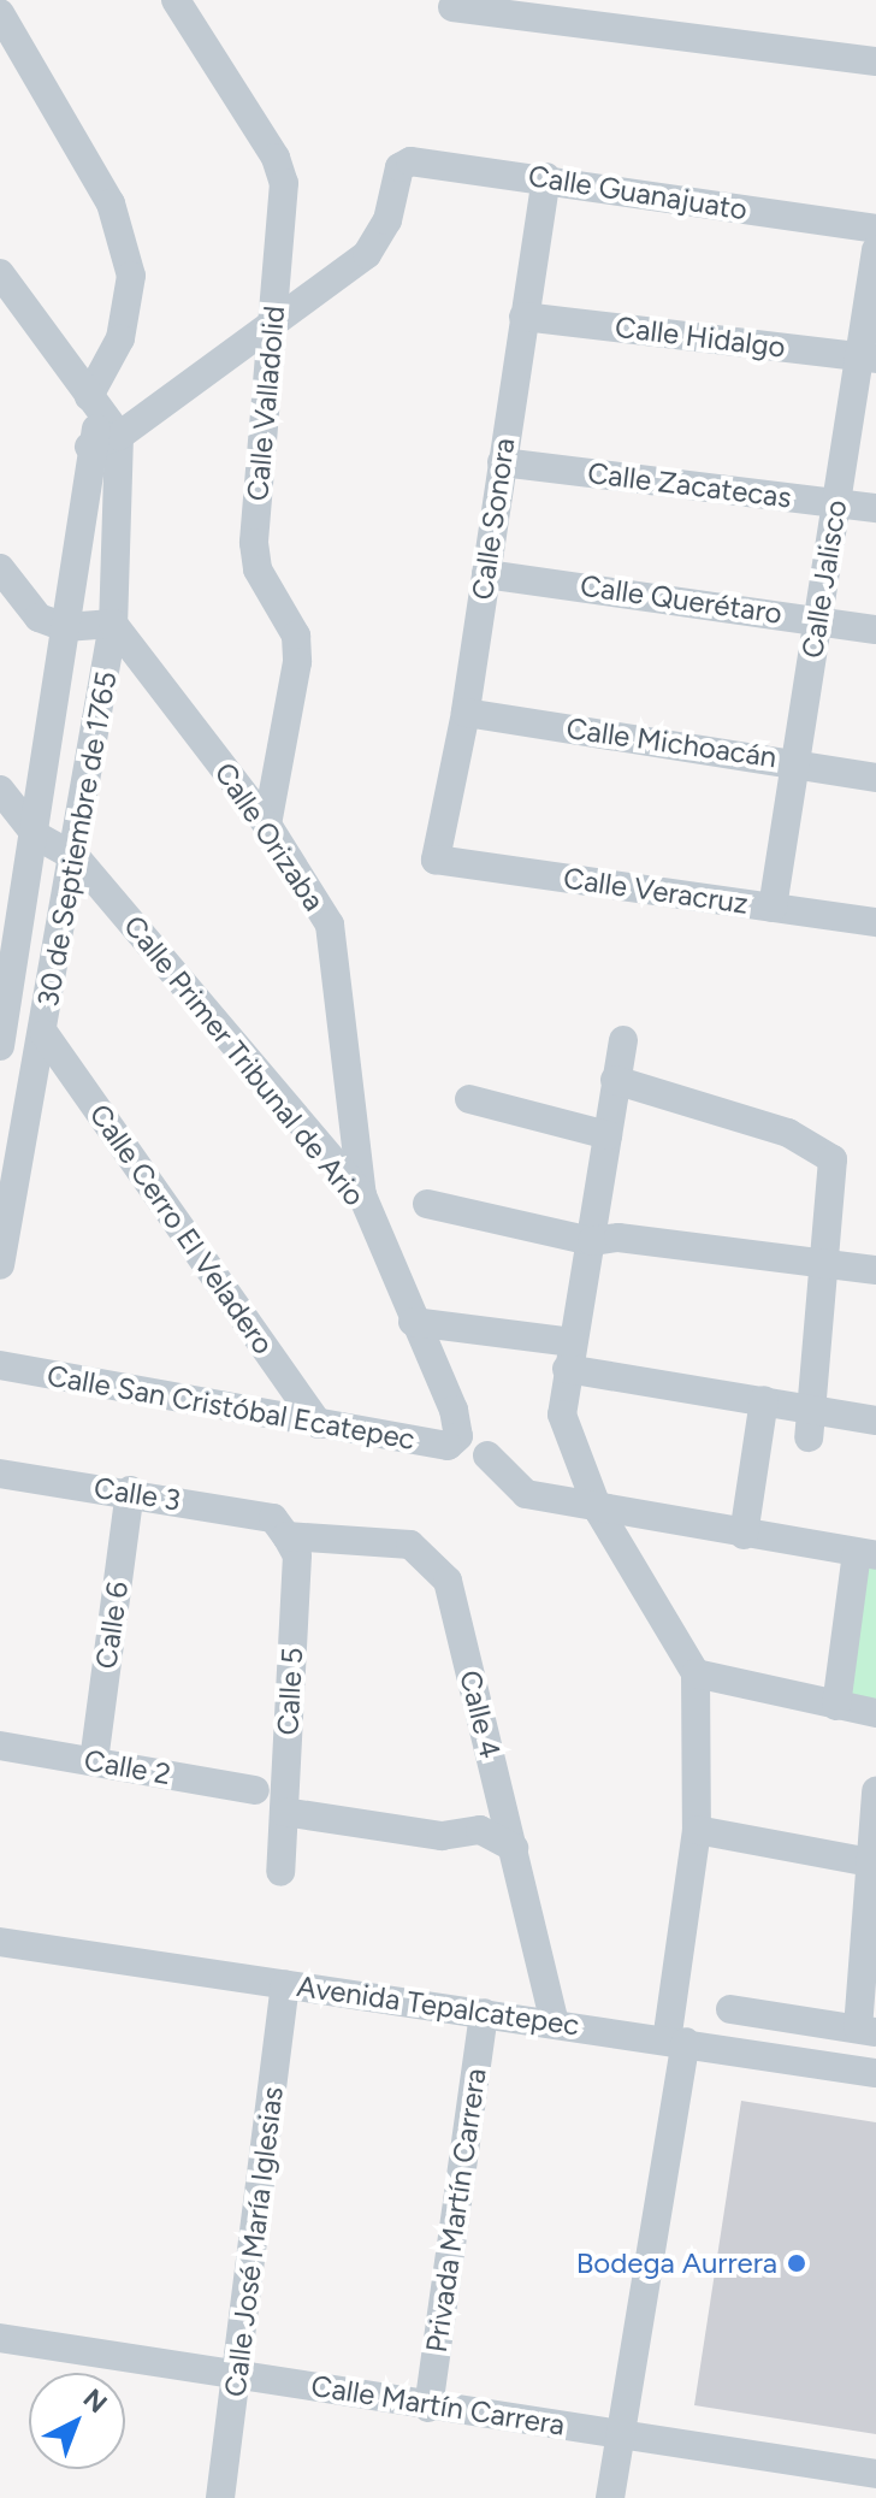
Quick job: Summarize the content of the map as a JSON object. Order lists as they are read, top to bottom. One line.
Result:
{"streets":{"street":["Calle Guanajuato","Calle Hidalgo","Calle Valladolid","Calle Zacatecas","Calle Sonora","Calle Jalisco","Calle Querétaro","Calle Michoacán","Calle Orizaba","30 de Septiembre de 1765","Calle Veracruz","Calle Primer Tribunal de Ario","Calle Cerro El Veladero","Calle San Cristóbal Ecatepec","Calle 3","Calle 6","Calle 5","Calle 4","Calle 2","Avenida Tepalcatepec","Privada Martín Carrera","Calle José María Iglesias","Calle Martín Carrera"]},"crossings":[["Calle Guanajuato","Calle Valladolid"],["Calle Guanajuato","Calle Sonora"],["Calle Hidalgo","Calle Sonora"],["Calle Hidalgo","Calle Jalisco"],["Calle Valladolid","Calle Orizaba"],["Calle Zacatecas","Calle Sonora"],["Calle Zacatecas","Calle Jalisco"],["Calle Sonora","Calle Querétaro"],["Calle Sonora","Calle Michoacán"],["Calle Sonora","Calle Veracruz"],["Calle Jalisco","Calle Querétaro"],["Calle Jalisco","Calle Michoacán"],["Calle Jalisco","Calle Veracruz"],["Calle Orizaba","30 de Septiembre de 1765"],["Calle Orizaba","Calle Primer Tribunal de Ario"],["30 de Septiembre de 1765","Calle Primer Tribunal de Ario"],["30 de Septiembre de 1765","Calle Cerro El Veladero"],["Calle Primer Tribunal de Ario","Calle San Cristóbal Ecatepec"],["Calle Cerro El Veladero","Calle San Cristóbal Ecatepec"],["Calle 3","Calle 6"],["Calle 3","Calle 5"],["Calle 3","Calle 4"],["Calle 6","Calle 2"],["Calle 5","Calle 4"],["Calle 4","Avenida Tepalcatepec"],["Avenida Tepalcatepec","Privada Martín Carrera"],["Avenida Tepalcatepec","Calle José María Iglesias"],["Privada Martín Carrera","Calle Martín Carrera"],["Calle José María Iglesias","Calle Martín Carrera"]],"places":["Bodega Aurrera"],"north":"top right"}
